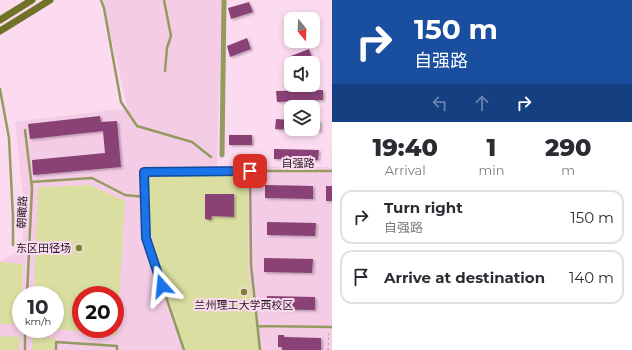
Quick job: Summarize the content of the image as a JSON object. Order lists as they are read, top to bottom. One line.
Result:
{"streets":{"lane":["自强路","朝瞰路"]},"places":["东区田径场","兰州理工大学西校区"],"north":"bottom","page":{"turn":["150 m","自强路"],"eta":["19:40","Arrival","1","min","290","m"],"list":[{"name":"Turn right","note":"自强路","value":"150 m"},{"name":"Arrive at destination","value":"140 m"}],"speed":"10 km/h","limit":"20"}}
